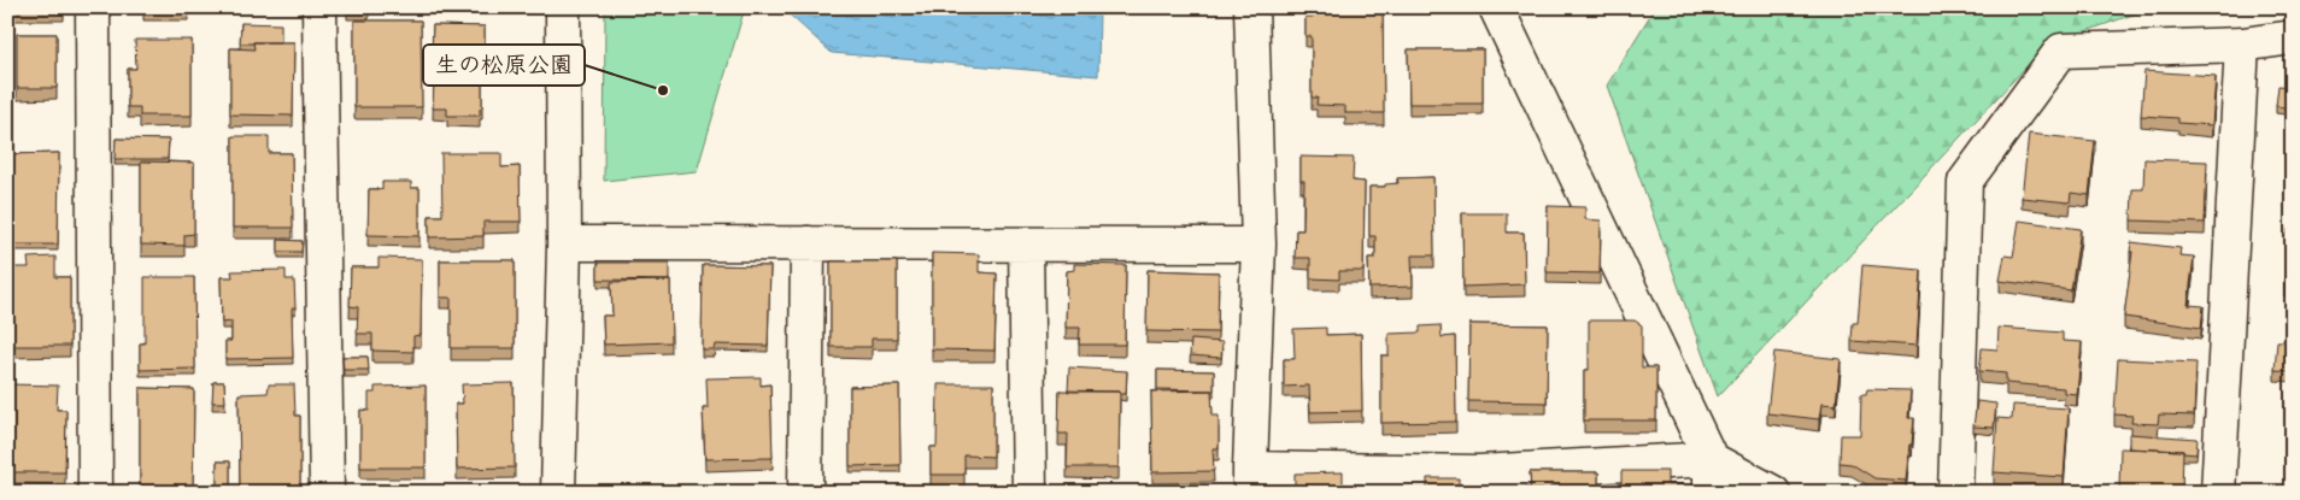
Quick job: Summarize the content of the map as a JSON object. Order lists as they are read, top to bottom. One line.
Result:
{"places":["生の松原公園"]}
